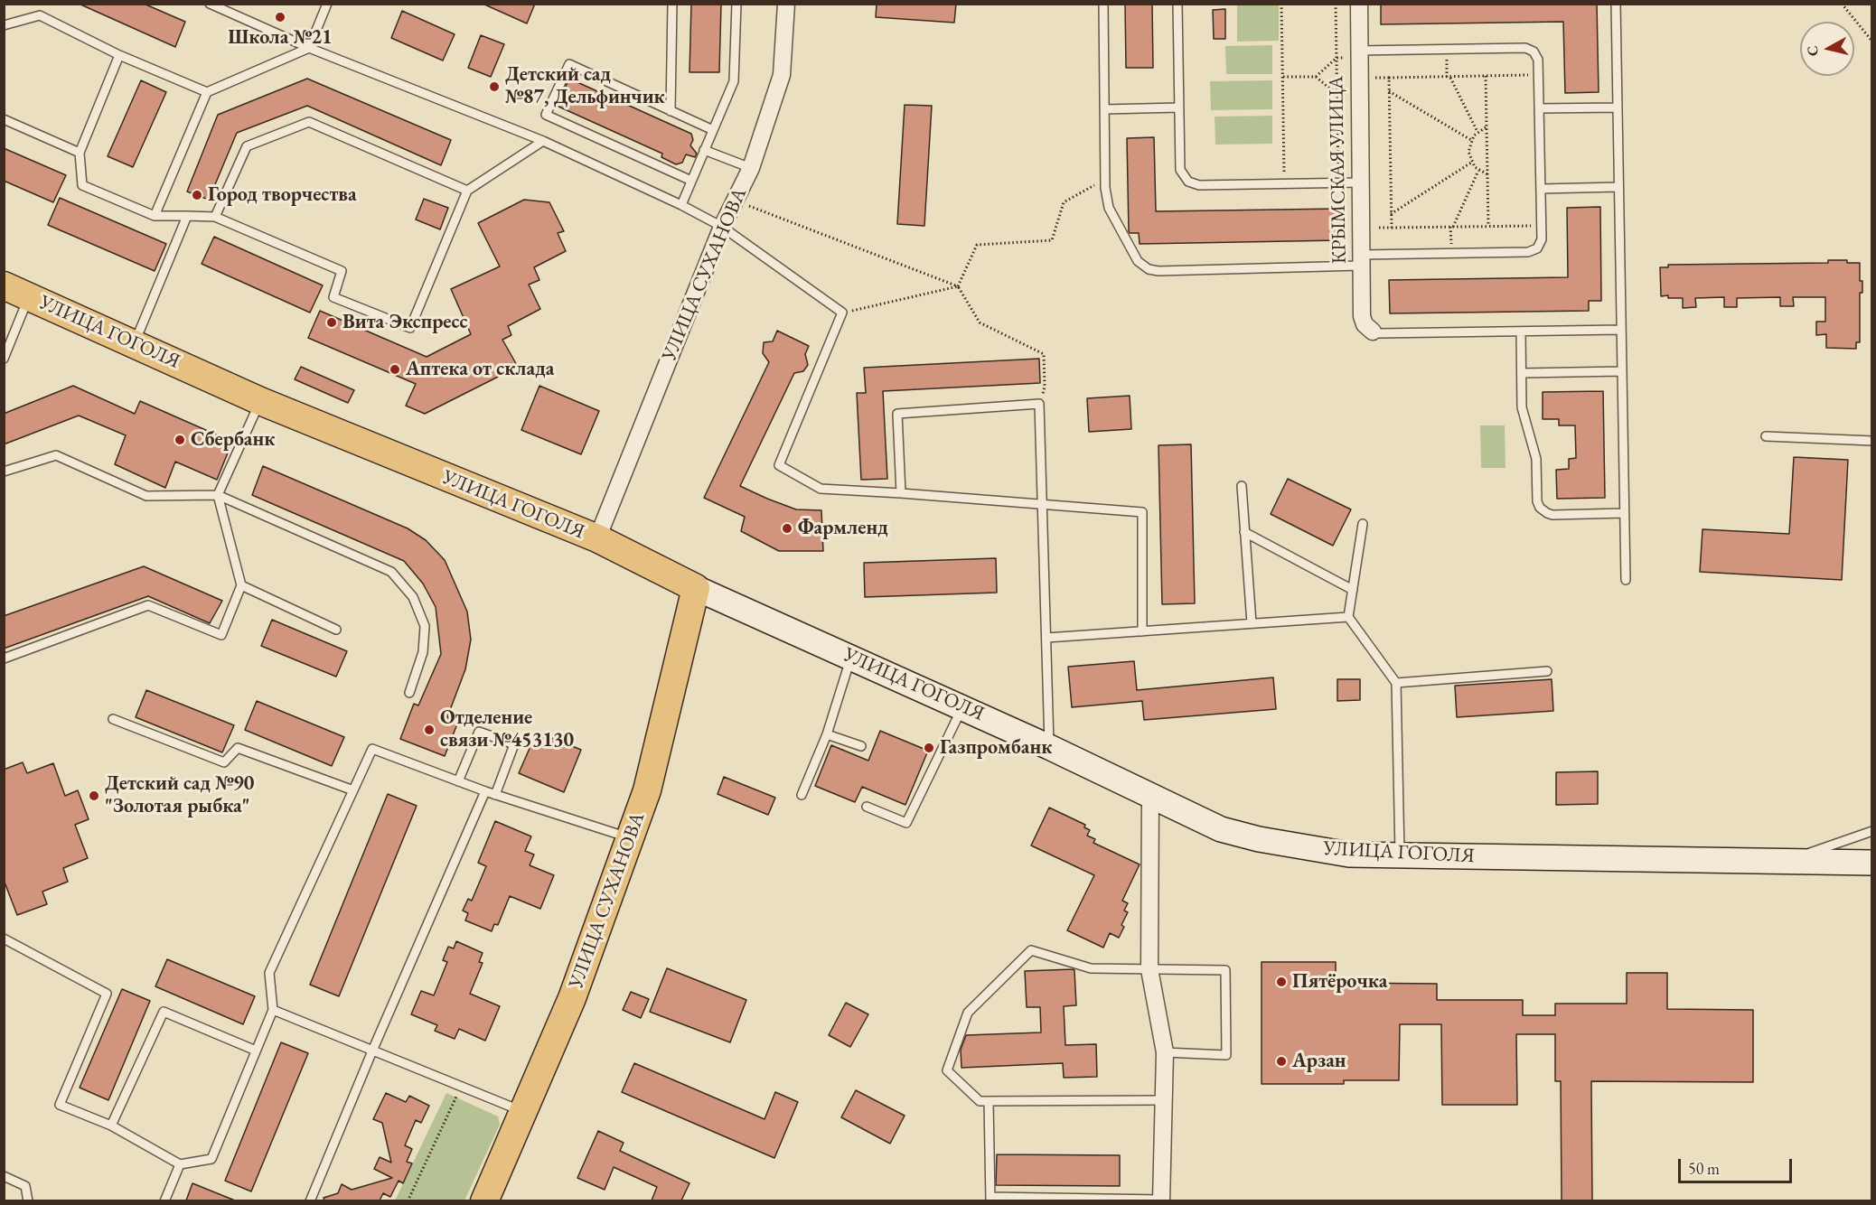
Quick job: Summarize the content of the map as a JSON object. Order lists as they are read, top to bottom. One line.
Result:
{"streets":{"main road":["УЛИЦА СУХАНОВА","УЛИЦА ГОГОЛЯ"],"street":["КРЫМСКАЯ УЛИЦА"]},"crossings":[["УЛИЦА СУХАНОВА","УЛИЦА ГОГОЛЯ"]],"places":["Школа №21","Детский сад №87, Дельфинчик","Город творчества","Вита Экспресс","Аптека от склада","Сбербанк","Фармленд","Отделение связи №453130","Газпромбанк","Детский сад №90 \"Золотая рыбка\"","Пятёрочка","Арзан"],"scale_bar":"50 m","north":"left"}
